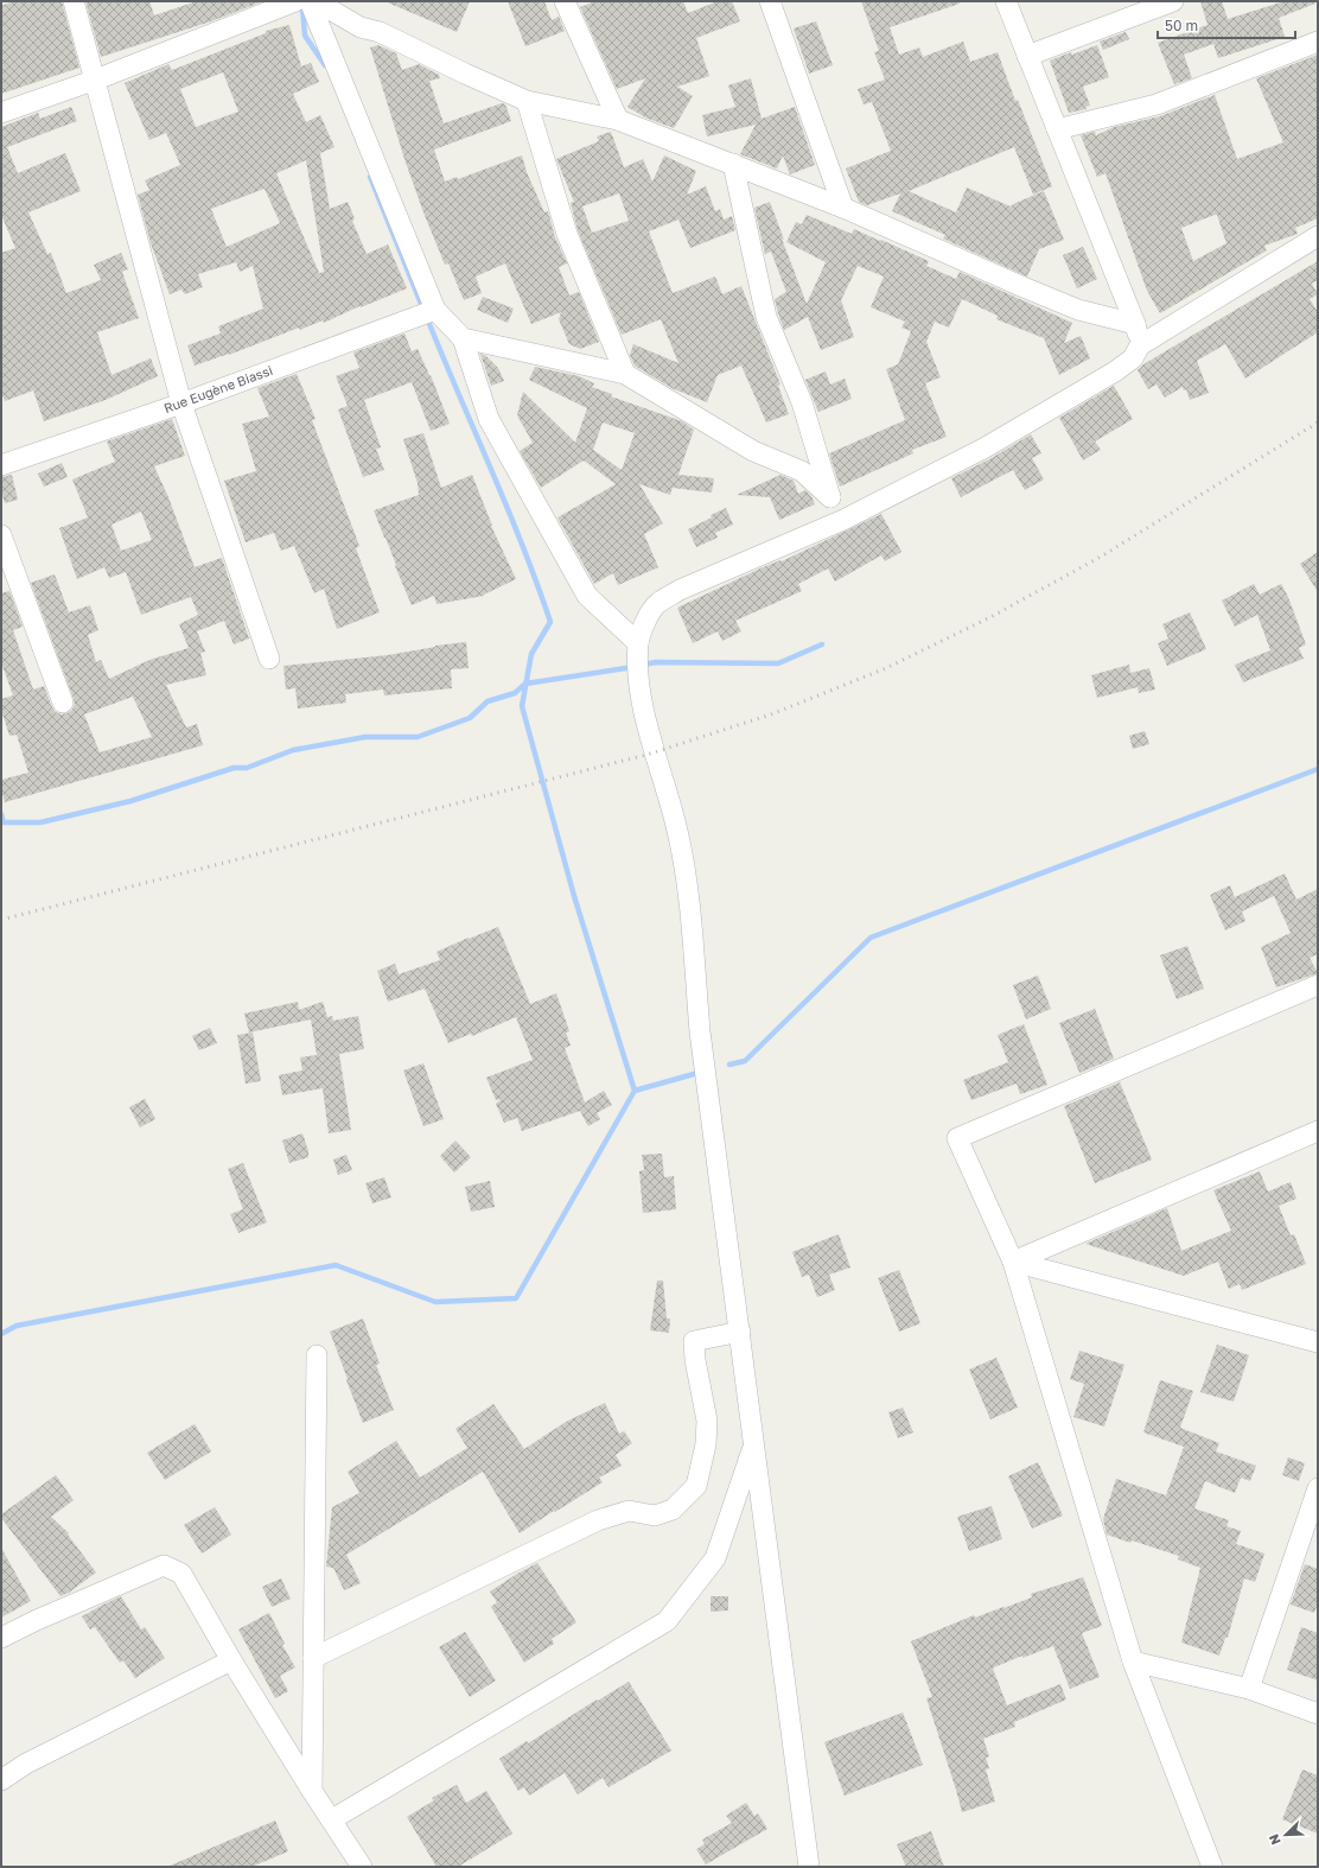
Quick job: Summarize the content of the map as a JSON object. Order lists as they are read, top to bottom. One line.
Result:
{"streets":{"street":["Rue Eugène Biassi"]},"scale_bar":"50 m","north":"bottom left"}
